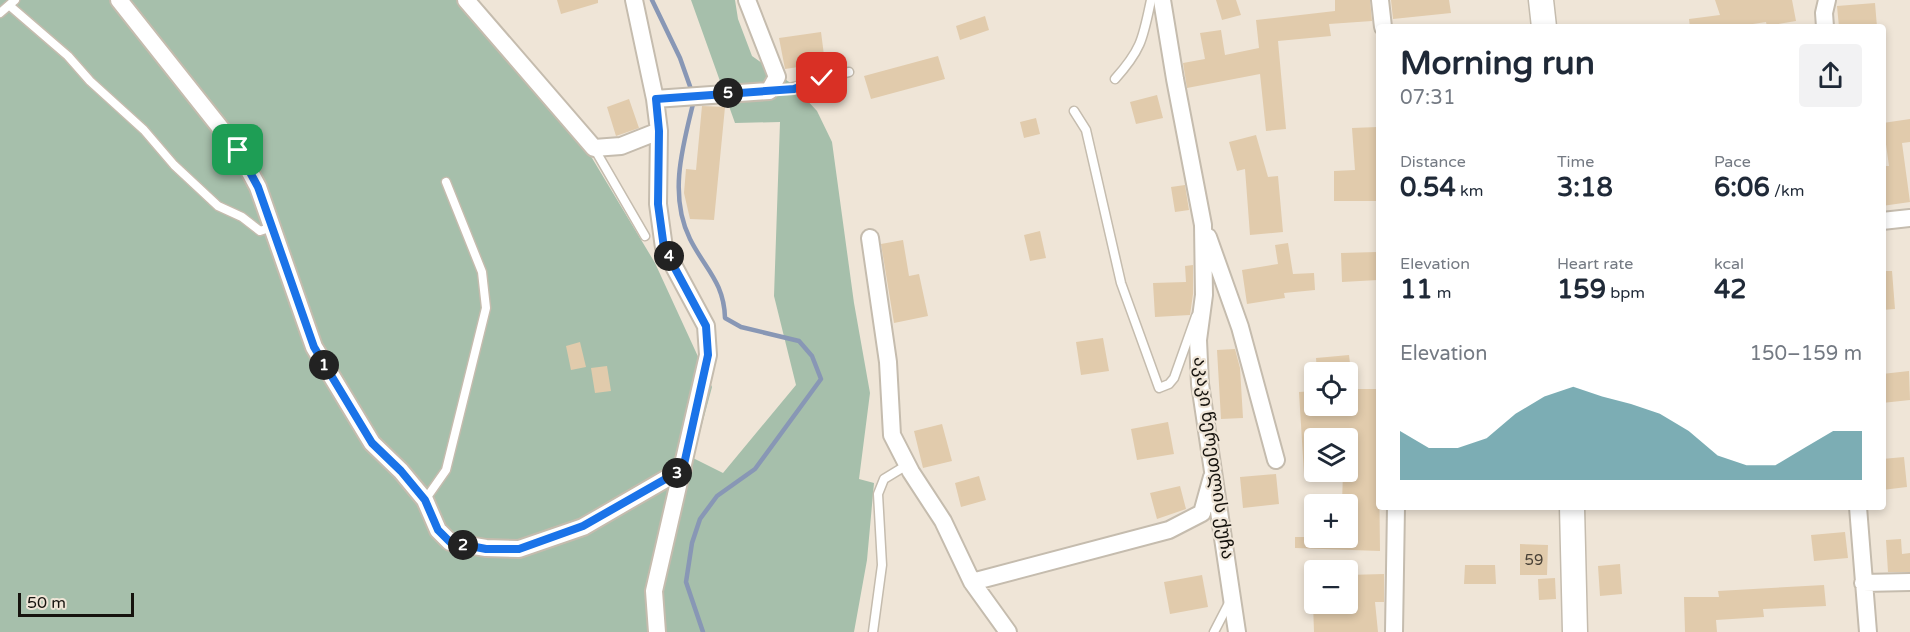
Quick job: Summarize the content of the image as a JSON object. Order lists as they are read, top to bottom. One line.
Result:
{"streets":{"street":["აკაკი წერეთლის ქუჩა"]},"house_numbers":["59"],"scale_bar":"50 m","page":{"heading":["Morning run","07:31"],"pins":["5","4","1","3","2"],"stats":[["Distance","0.54 km"],["Time","3:18"],["Pace","6:06 /km"],["Elevation","11 m"],["Heart rate","159 bpm"],["kcal","42"]],"chart":["Elevation","150–159 m"],"map_buttons":["+","−"],"scale":"50 m"}}
